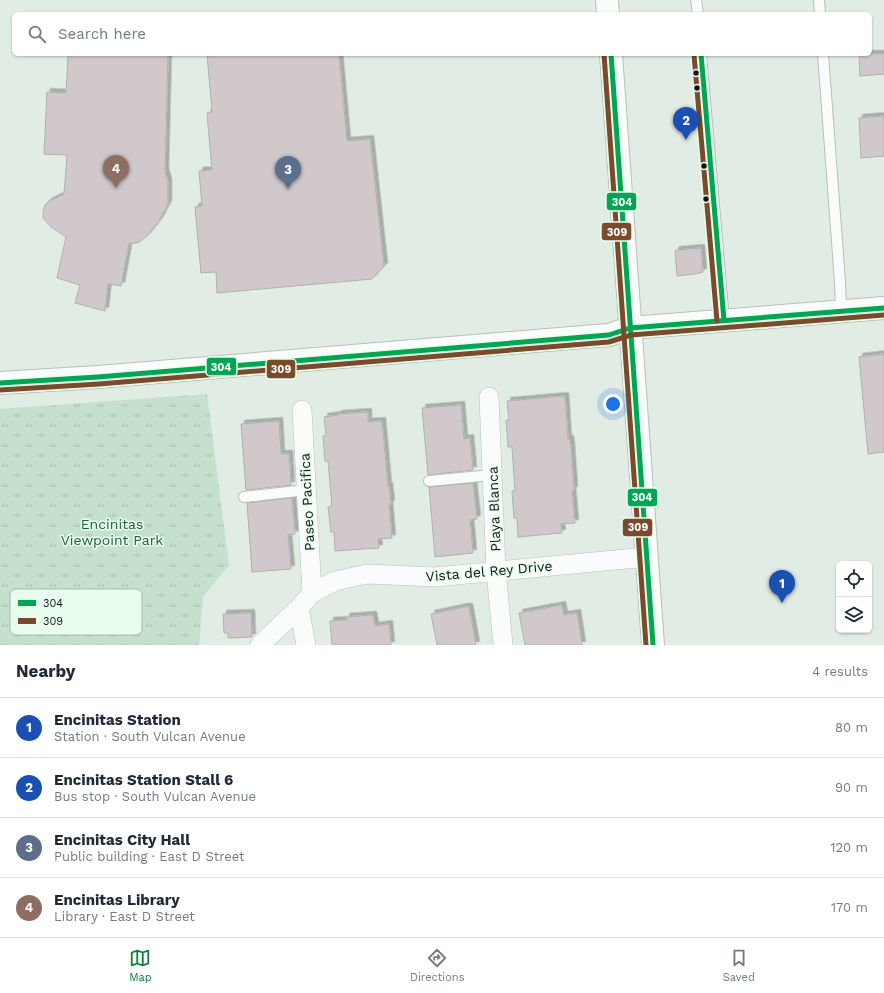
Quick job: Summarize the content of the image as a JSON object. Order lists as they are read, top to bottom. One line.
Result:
{"streets":{"street":["Paseo Pacifica","Playa Blanca","Vista del Rey Drive"]},"crossings":[["Paseo Pacifica","Vista del Rey Drive"],["Playa Blanca","Vista del Rey Drive"]],"parks":["Encinitas Viewpoint Park"],"lines":["transit line 304","transit line 309"],"legend":["304","309"],"page":{"search":"Search here","pins":["2","4","3","1"],"heading":["Nearby","4 results"],"list":[{"mark":"1","name":"Encinitas Station","note":"Station · South Vulcan Avenue","value":"80 m"},{"mark":"2","name":"Encinitas Station Stall 6","note":"Bus stop · South Vulcan Avenue","value":"90 m"},{"mark":"3","name":"Encinitas City Hall","note":"Public building · East D Street","value":"120 m"},{"mark":"4","name":"Encinitas Library","note":"Library · East D Street","value":"170 m"}],"nav":["Map","Directions","Saved"]}}
